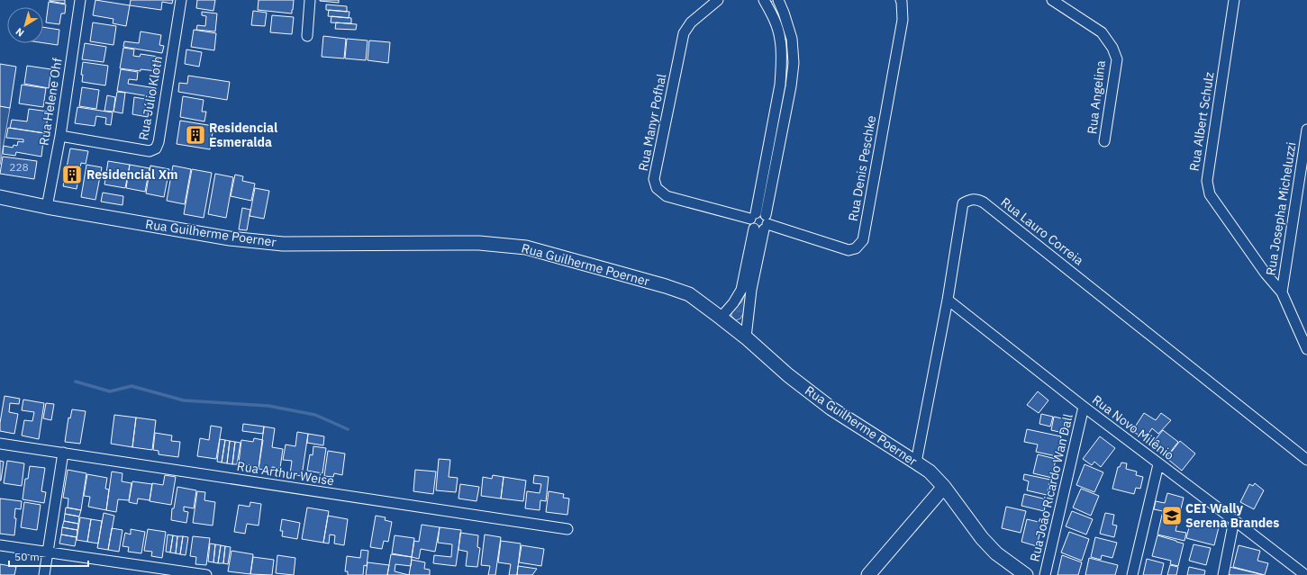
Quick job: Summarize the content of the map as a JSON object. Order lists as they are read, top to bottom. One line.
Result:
{"streets":{"street":["Rua Angelina","Rua Júlio Kloth","Rua Helene Ohf","Rua Albert Schulz","Rua Manyr Pofhal","Rua Denis Peschke","Rua Josepha Micheluzzi","Rua Lauro Correia","Rua Guilherme Poerner","Rua Novo Milênio","Rua Arthur Weise","Rua João Ricardo Wan Dall"]},"crossings":[["Rua Júlio Kloth","Rua Helene Ohf"],["Rua Helene Ohf","Rua Guilherme Poerner"],["Rua Albert Schulz","Rua Josepha Micheluzzi"],["Rua Manyr Pofhal","Rua Denis Peschke"],["Rua Lauro Correia","Rua Guilherme Poerner"],["Rua Lauro Correia","Rua Novo Milênio"],["Rua Novo Milênio","Rua João Ricardo Wan Dall"]],"places":{"building":["Residencial Esmeralda","Residencial Xm"],"school or university":["CEI Wally Serena Brandes"]},"house_numbers":["228"],"scale_bar":"50 m","north":"bottom left"}
